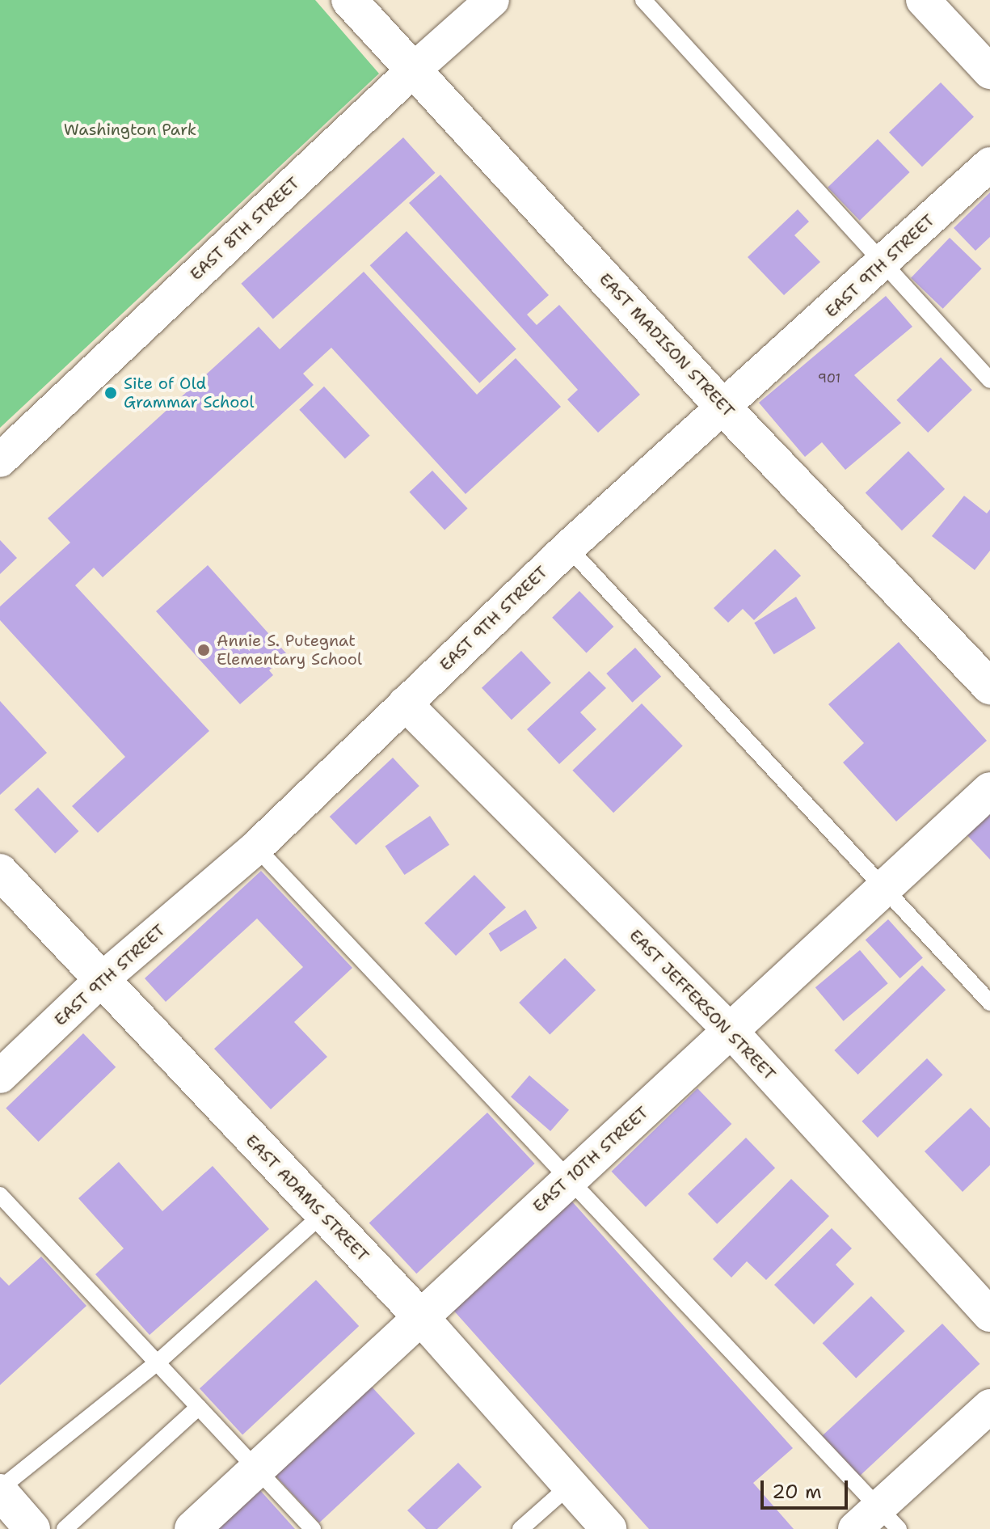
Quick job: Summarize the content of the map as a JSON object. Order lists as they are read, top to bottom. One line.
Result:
{"streets":{"street":["EAST 8TH STREET","EAST 9TH STREET","EAST MADISON STREET","EAST JEFFERSON STREET","EAST 10TH STREET","EAST ADAMS STREET"]},"crossings":[["EAST 8TH STREET","EAST MADISON STREET"],["EAST 9TH STREET","EAST MADISON STREET"],["EAST 9TH STREET","EAST JEFFERSON STREET"],["EAST 9TH STREET","EAST ADAMS STREET"],["EAST JEFFERSON STREET","EAST 10TH STREET"],["EAST 10TH STREET","EAST ADAMS STREET"]],"parks":["Washington Park"],"places":["Site of Old Grammar School","Annie S. Putegnat Elementary School"],"house_numbers":["901"],"scale_bar":"20 m"}
